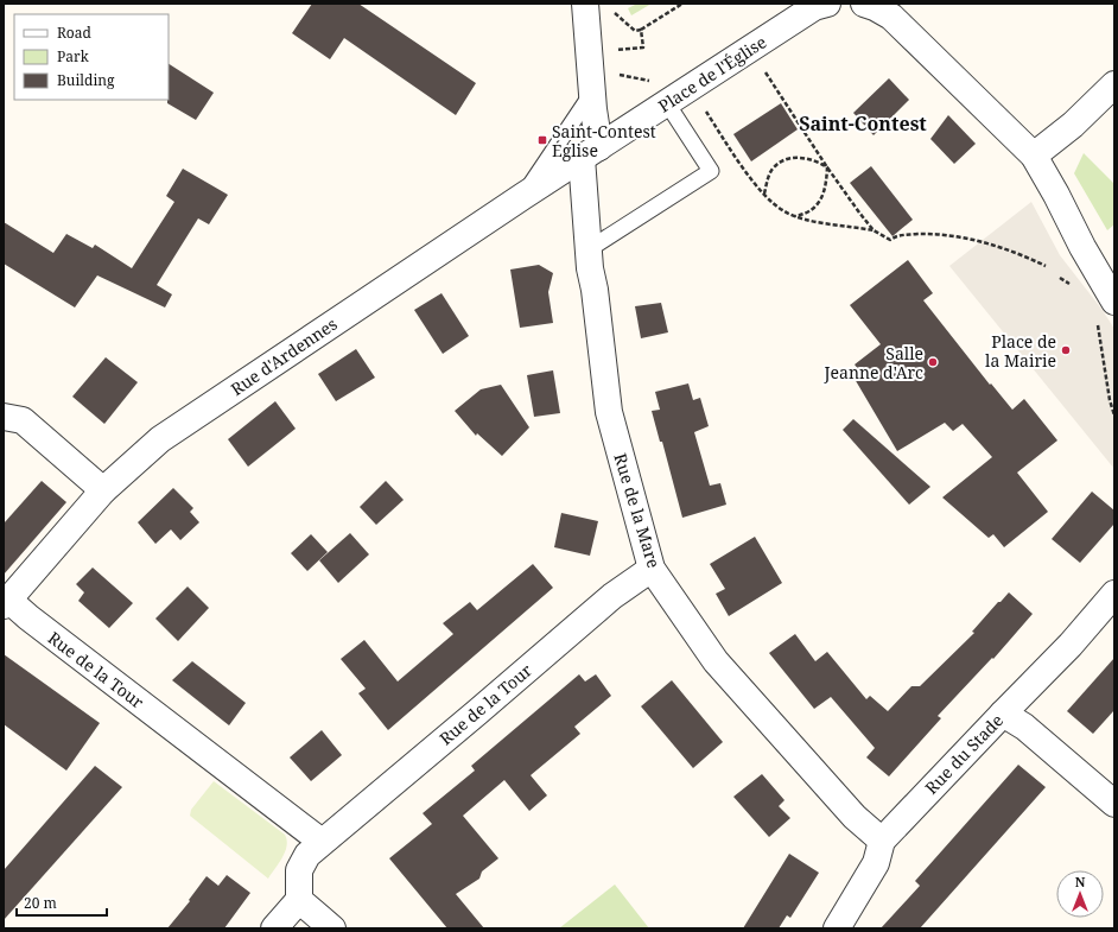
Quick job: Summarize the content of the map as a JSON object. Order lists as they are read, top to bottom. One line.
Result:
{"streets":{"street":["Place de l'Église","Rue d'Ardennes","Rue de la Mare","Rue de la Tour","Rue du Stade"]},"crossings":[["Place de l'Église","Rue d'Ardennes"],["Place de l'Église","Rue de la Mare"],["Rue d'Ardennes","Rue de la Mare"],["Rue d'Ardennes","Rue de la Tour"],["Rue de la Mare","Rue de la Tour"],["Rue de la Mare","Rue du Stade"]],"districts":["Saint-Contest"],"places":{"transit":["Saint-Contest Église"],"other":["Place de la Mairie","Salle Jeanne d'Arc"]},"legend":["Road","Park","Building"],"scale_bar":"20 m","north":"top"}
